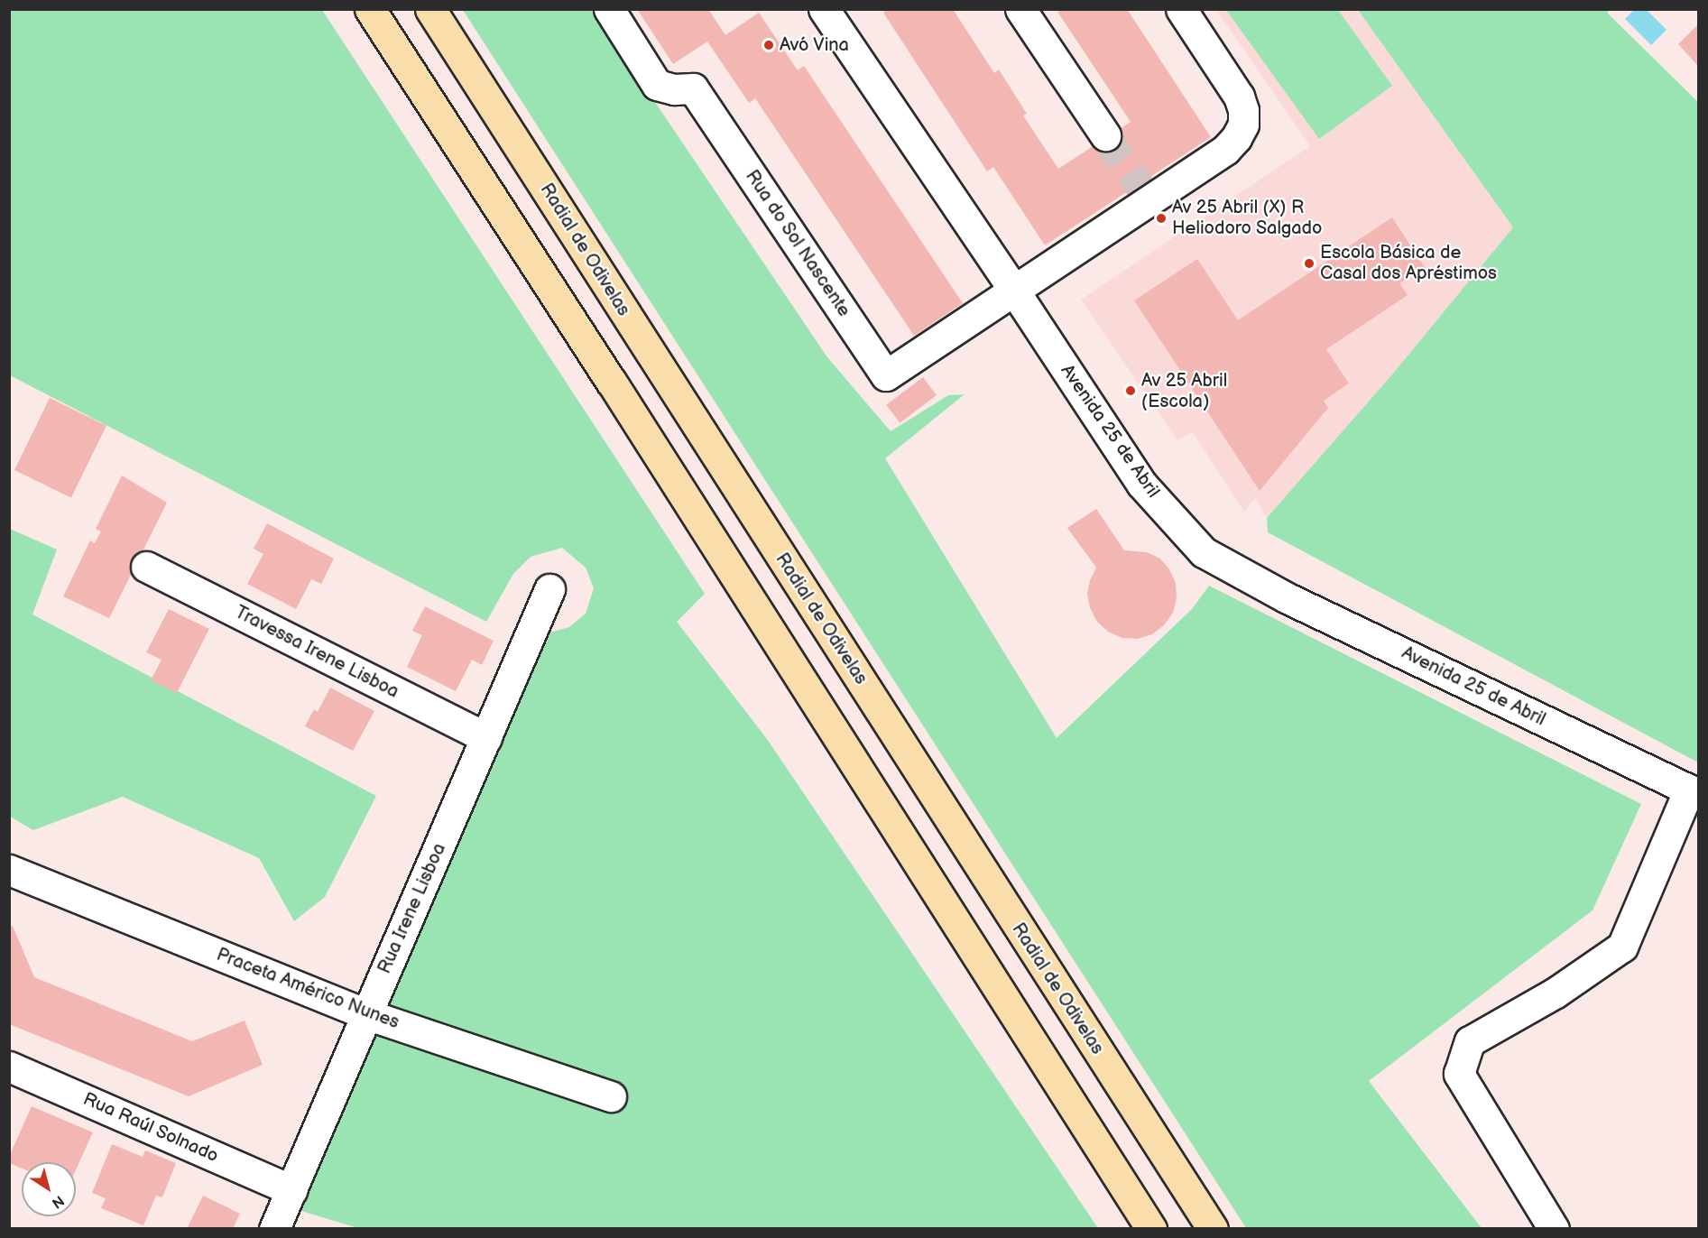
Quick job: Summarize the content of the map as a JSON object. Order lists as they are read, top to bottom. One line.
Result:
{"streets":{"highway":["Radial de Odivelas"],"street":["Rua do Sol Nascente","Avenida 25 de Abril","Travessa Irene Lisboa","Rua Irene Lisboa","Praceta Américo Nunes","Rua Raúl Solnado"]},"crossings":[["Rua do Sol Nascente","Avenida 25 de Abril"],["Travessa Irene Lisboa","Rua Irene Lisboa"],["Rua Irene Lisboa","Praceta Américo Nunes"],["Rua Irene Lisboa","Rua Raúl Solnado"]],"places":["Avó Vina","Av 25 Abril (X) R Heliodoro Salgado","Escola Básica de Casal dos Apréstimos","Av 25 Abril (Escola)"],"north":"bottom right"}
